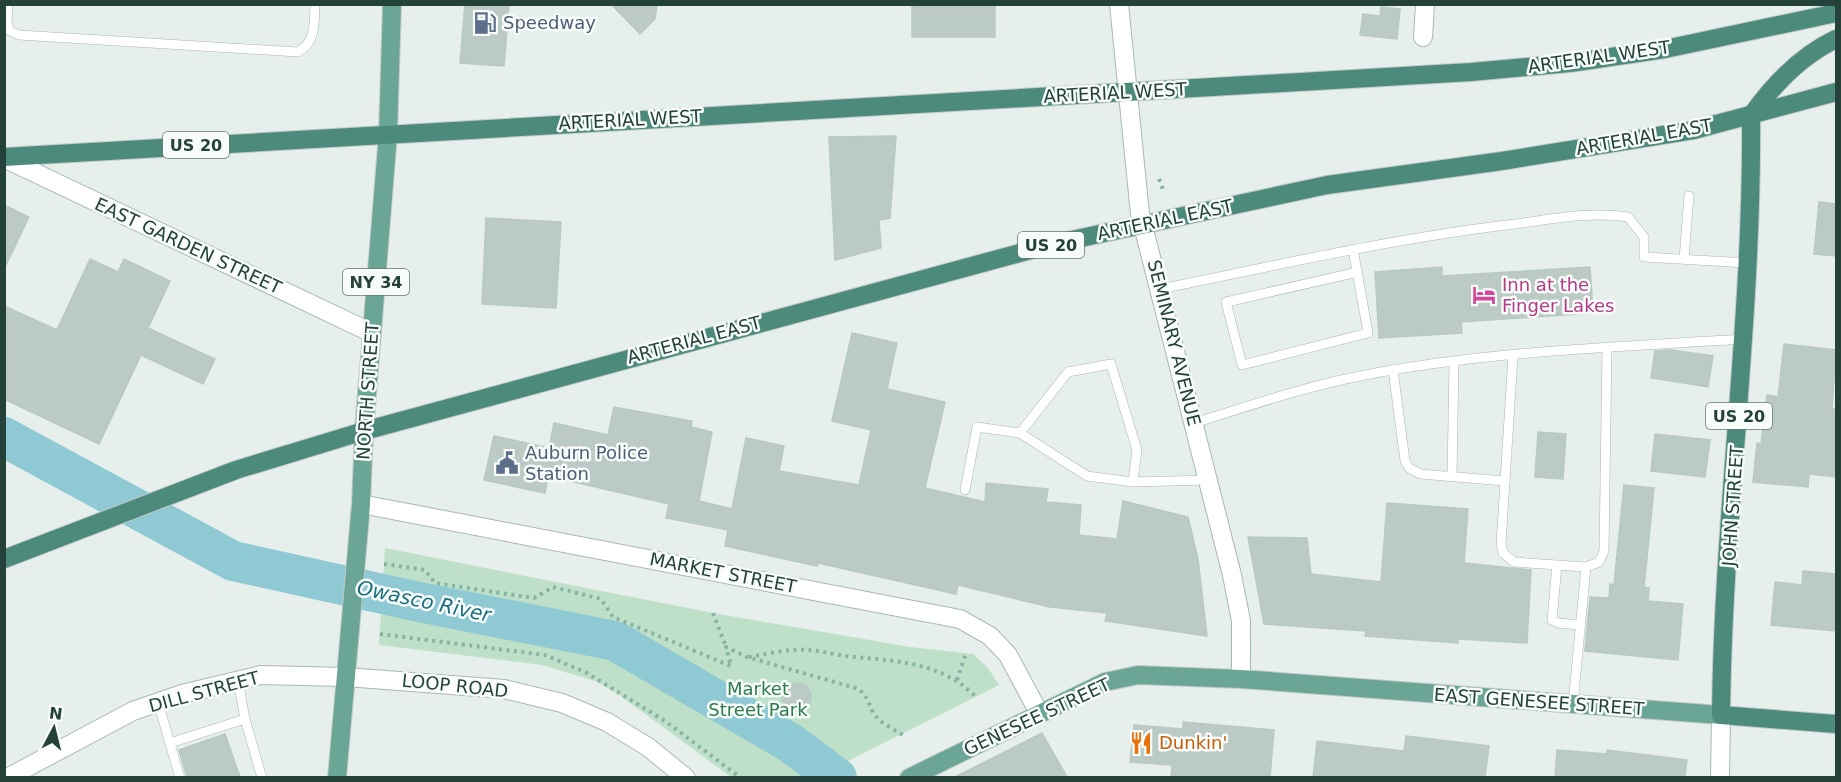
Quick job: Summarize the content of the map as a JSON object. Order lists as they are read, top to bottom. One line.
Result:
{"streets":{"highway":["ARTERIAL WEST","ARTERIAL EAST","US 20","JOHN STREET","EAST GENESEE STREET"],"main road":["NY 34","NORTH STREET","GENESEE STREET"],"street":["EAST GARDEN STREET","SEMINARY AVENUE","MARKET STREET","LOOP ROAD","DILL STREET"]},"crossings":[["ARTERIAL WEST","US 20"],["ARTERIAL WEST","SEMINARY AVENUE"],["ARTERIAL WEST","NORTH STREET"],["ARTERIAL EAST","US 20"],["ARTERIAL EAST","SEMINARY AVENUE"],["ARTERIAL EAST","NORTH STREET"],["ARTERIAL EAST","JOHN STREET"],["US 20","EAST GARDEN STREET"],["US 20","NORTH STREET"],["EAST GARDEN STREET","NORTH STREET"],["SEMINARY AVENUE","EAST GENESEE STREET"],["SEMINARY AVENUE","GENESEE STREET"],["NORTH STREET","MARKET STREET"],["NORTH STREET","LOOP ROAD"],["NORTH STREET","DILL STREET"],["JOHN STREET","EAST GENESEE STREET"],["MARKET STREET","GENESEE STREET"],["LOOP ROAD","DILL STREET"],["EAST GENESEE STREET","GENESEE STREET"]],"water":["Owasco River"],"parks":["Market Street Park"],"places":{"fuel station":["Speedway"],"hotel":["Inn at the Finger Lakes"],"public building":["Auburn Police Station"],"restaurant":["Dunkin'"]},"north":"top"}
